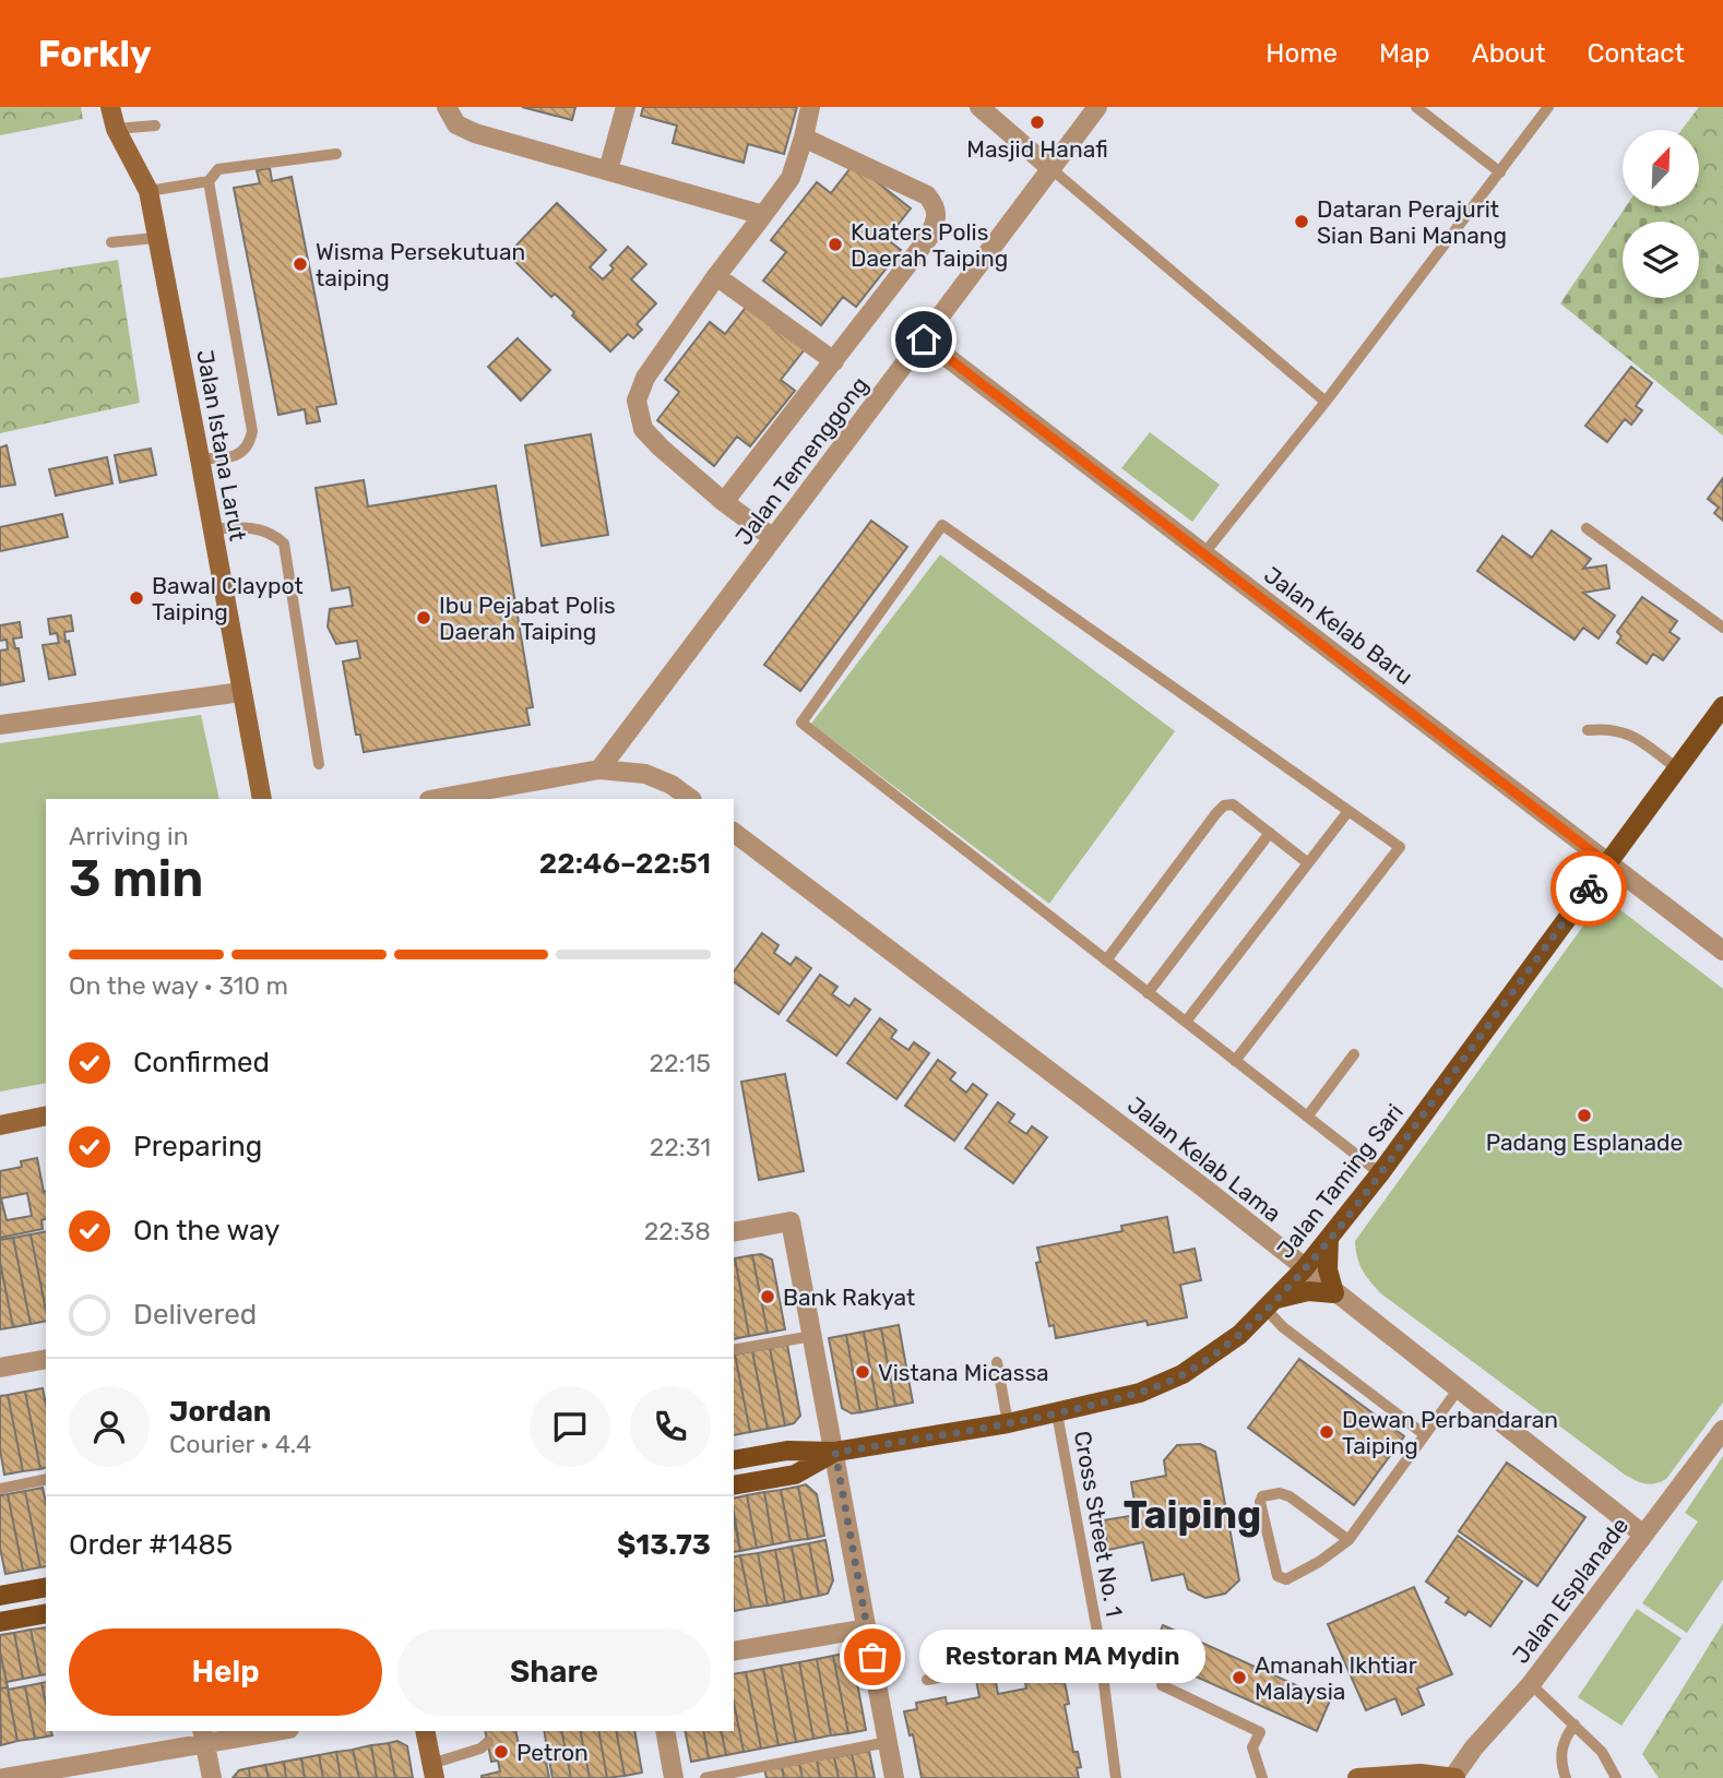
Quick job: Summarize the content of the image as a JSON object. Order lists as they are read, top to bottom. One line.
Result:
{"streets":{"main road":["Jalan Istana Larut","Jalan Taming Sari"],"street":["Jalan Temenggong","Jalan Kelab Baru","Jalan Kelab Lama","Jalan Esplanade"],"lane":["Cross Street No. 1"]},"crossings":[["Jalan Temenggong","Jalan Kelab Baru"],["Jalan Kelab Baru","Jalan Taming Sari"],["Jalan Kelab Lama","Jalan Taming Sari"],["Jalan Kelab Lama","Jalan Esplanade"],["Jalan Taming Sari","Cross Street No. 1"]],"districts":["Taiping"],"places":["Masjid Hanafi","Dataran Perajurit Sian Bani Manang","Kuaters Polis Daerah Taiping","Wisma Persekutuan taiping","Bawal Claypot Taiping","Ibu Pejabat Polis Daerah Taiping","Padang Esplanade","Bank Rakyat","Vistana Micassa","Dewan Perbandaran Taiping","Restoran MA Mydin","Amanah Ikhtiar Malaysia","Petron"],"north":"top right","page":{"header":"Forkly","nav":["Home","Map","About","Contact"],"heading":["3 min","Arriving in","22:46–22:51"],"panel":["Jordan","Courier · 4.4","Order #1485","$13.73"],"bar":"On the way · 310 m","list":[["Confirmed","22:15"],["Preparing","22:31"],["On the way","22:38"],"Delivered"],"buttons":["Help","Share"],"bubble":"Restoran MA Mydin"}}
